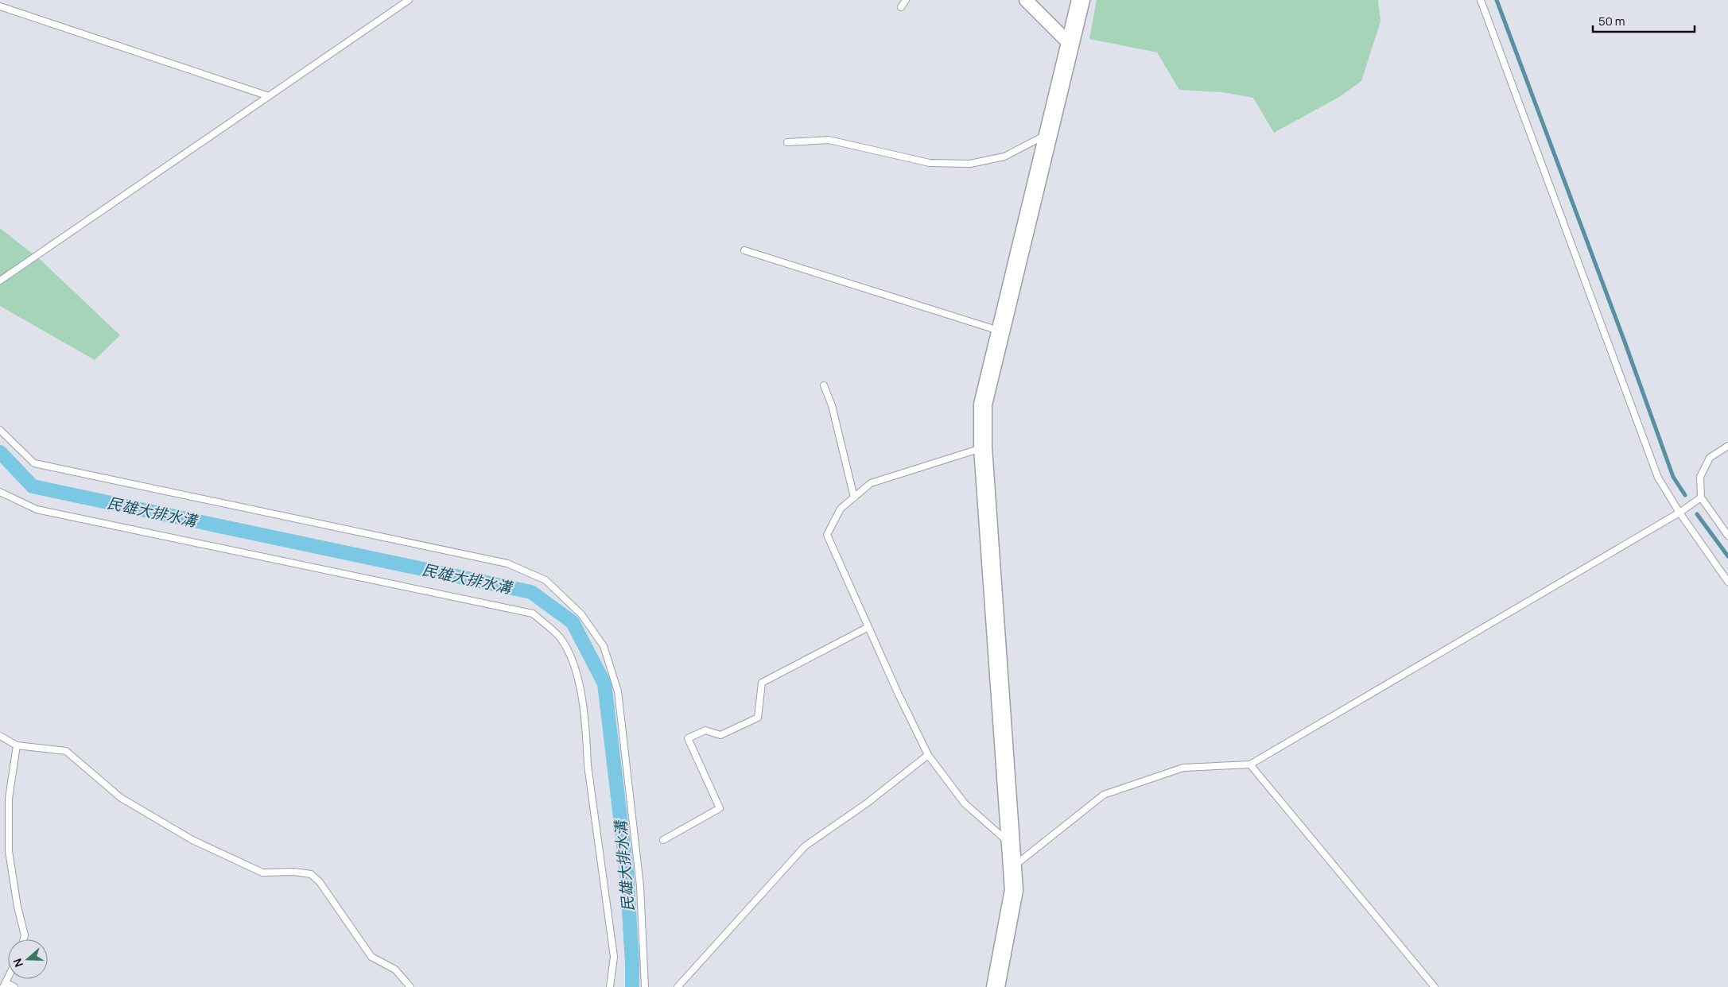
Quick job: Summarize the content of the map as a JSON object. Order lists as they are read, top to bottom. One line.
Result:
{"water":["民雄大排水溝"],"scale_bar":"50 m","north":"left"}
